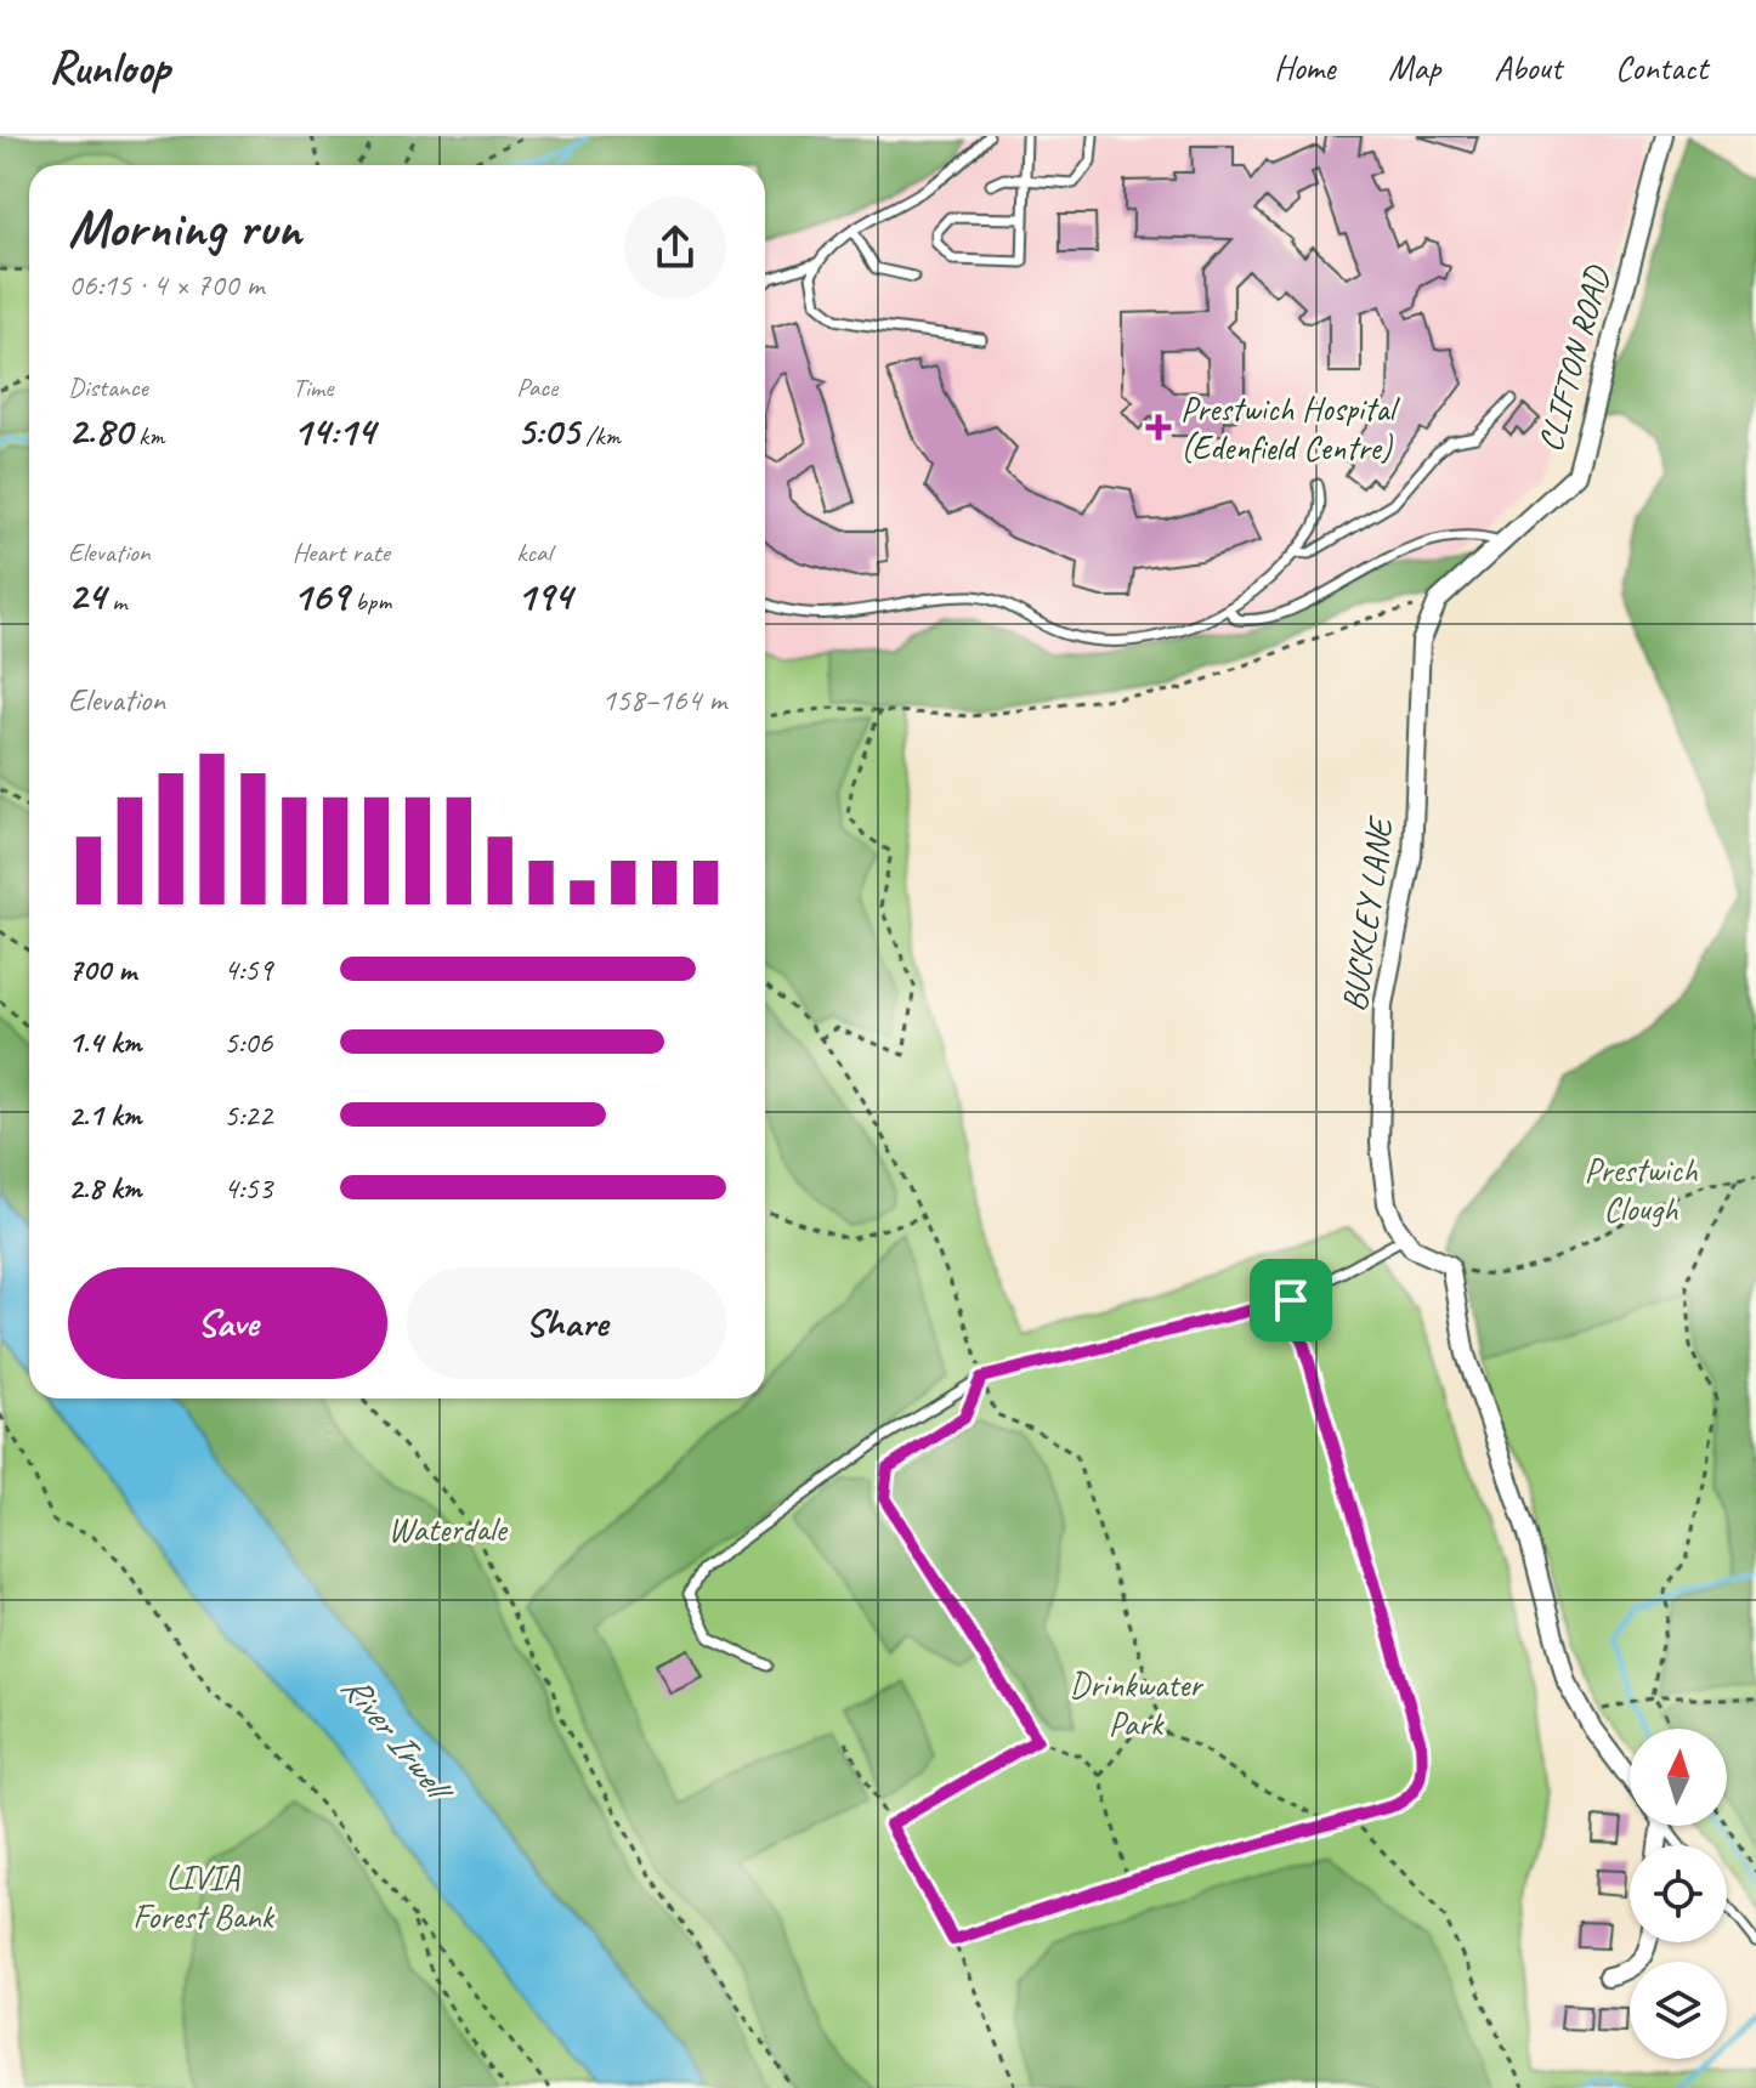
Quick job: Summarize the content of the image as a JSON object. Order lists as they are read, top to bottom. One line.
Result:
{"streets":{"street":["CLIFTON ROAD","BUCKLEY LANE"]},"crossings":[["CLIFTON ROAD","BUCKLEY LANE"]],"water":["River Irwell"],"parks":["Prestwich Clough","Waterdale","Drinkwater Park","LIVIA Forest Bank"],"places":{"health":["Prestwich Hospital (Edenfield Centre)"]},"north":"top","page":{"header":"Runloop","nav":["Home","Map","About","Contact"],"heading":["Morning run","06:15 · 4 × 700 m"],"stats":[["Distance","2.80 km"],["Time","14:14"],["Pace","5:05 /km"],["Elevation","24 m"],["Heart rate","169 bpm"],["kcal","194"]],"chart":["Elevation","158–164 m"],"list":[{"name":"700 m","note":"4:59"},{"name":"1.4 km","note":"5:06"},{"name":"2.1 km","note":"5:22"},{"name":"2.8 km","note":"4:53"}],"buttons":["Save","Share"]}}
